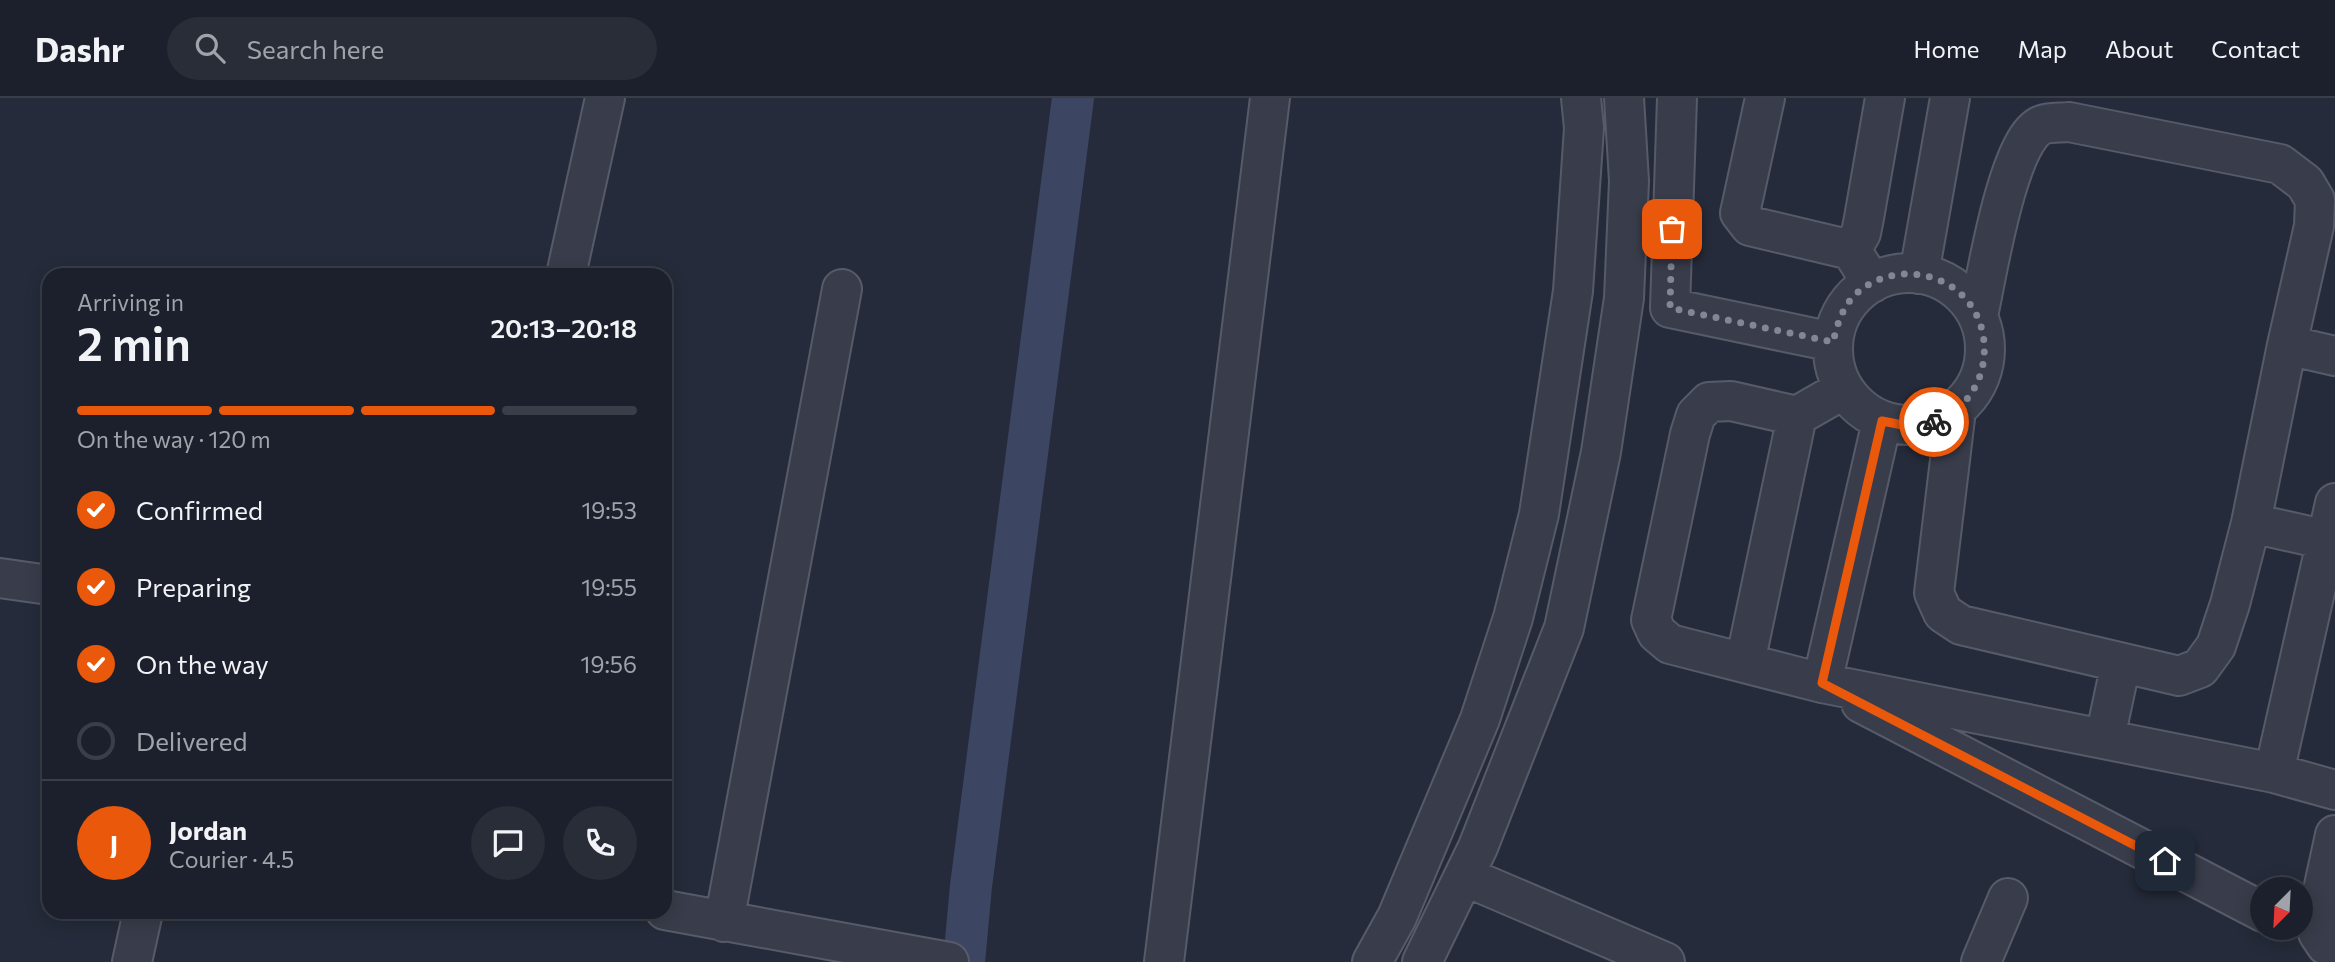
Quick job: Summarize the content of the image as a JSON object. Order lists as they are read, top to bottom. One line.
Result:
{"north":"bottom left","page":{"header":"Dashr","search":"Search here","nav":["Home","Map","About","Contact"],"heading":["2 min","Arriving in","20:13–20:18"],"panel":["Jordan","Courier · 4.5"],"bar":"On the way · 120 m","list":[["Confirmed","19:53"],["Preparing","19:55"],["On the way","19:56"],"Delivered"],"round":"J"}}
